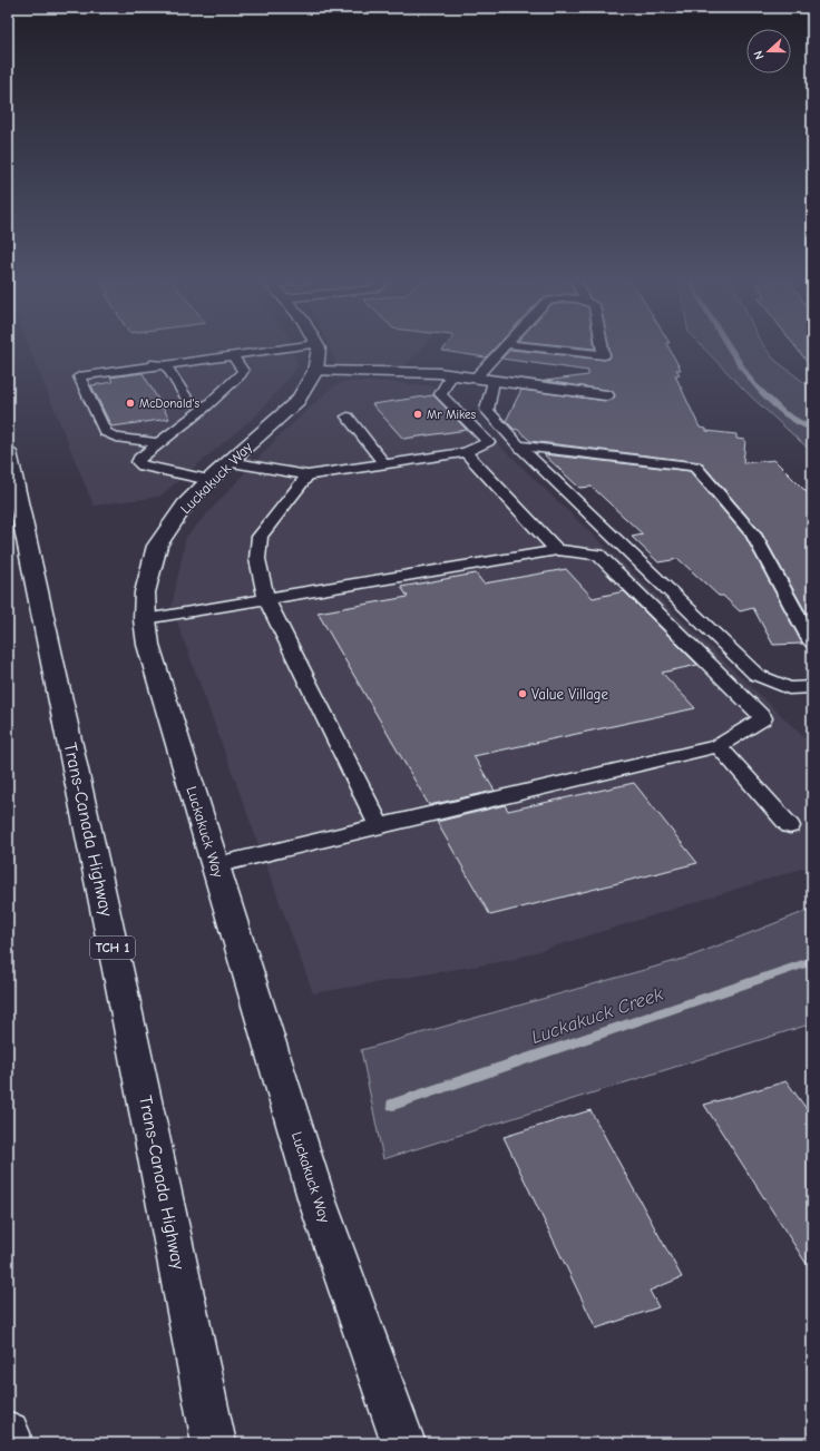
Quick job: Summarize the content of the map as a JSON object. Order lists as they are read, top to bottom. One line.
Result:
{"streets":{"main road":["Luckakuck Way","Trans-Canada Highway","TCH 1"]},"water":["Luckakuck Creek"],"places":["McDonald's","Mr Mikes","Value Village"],"north":"left"}
